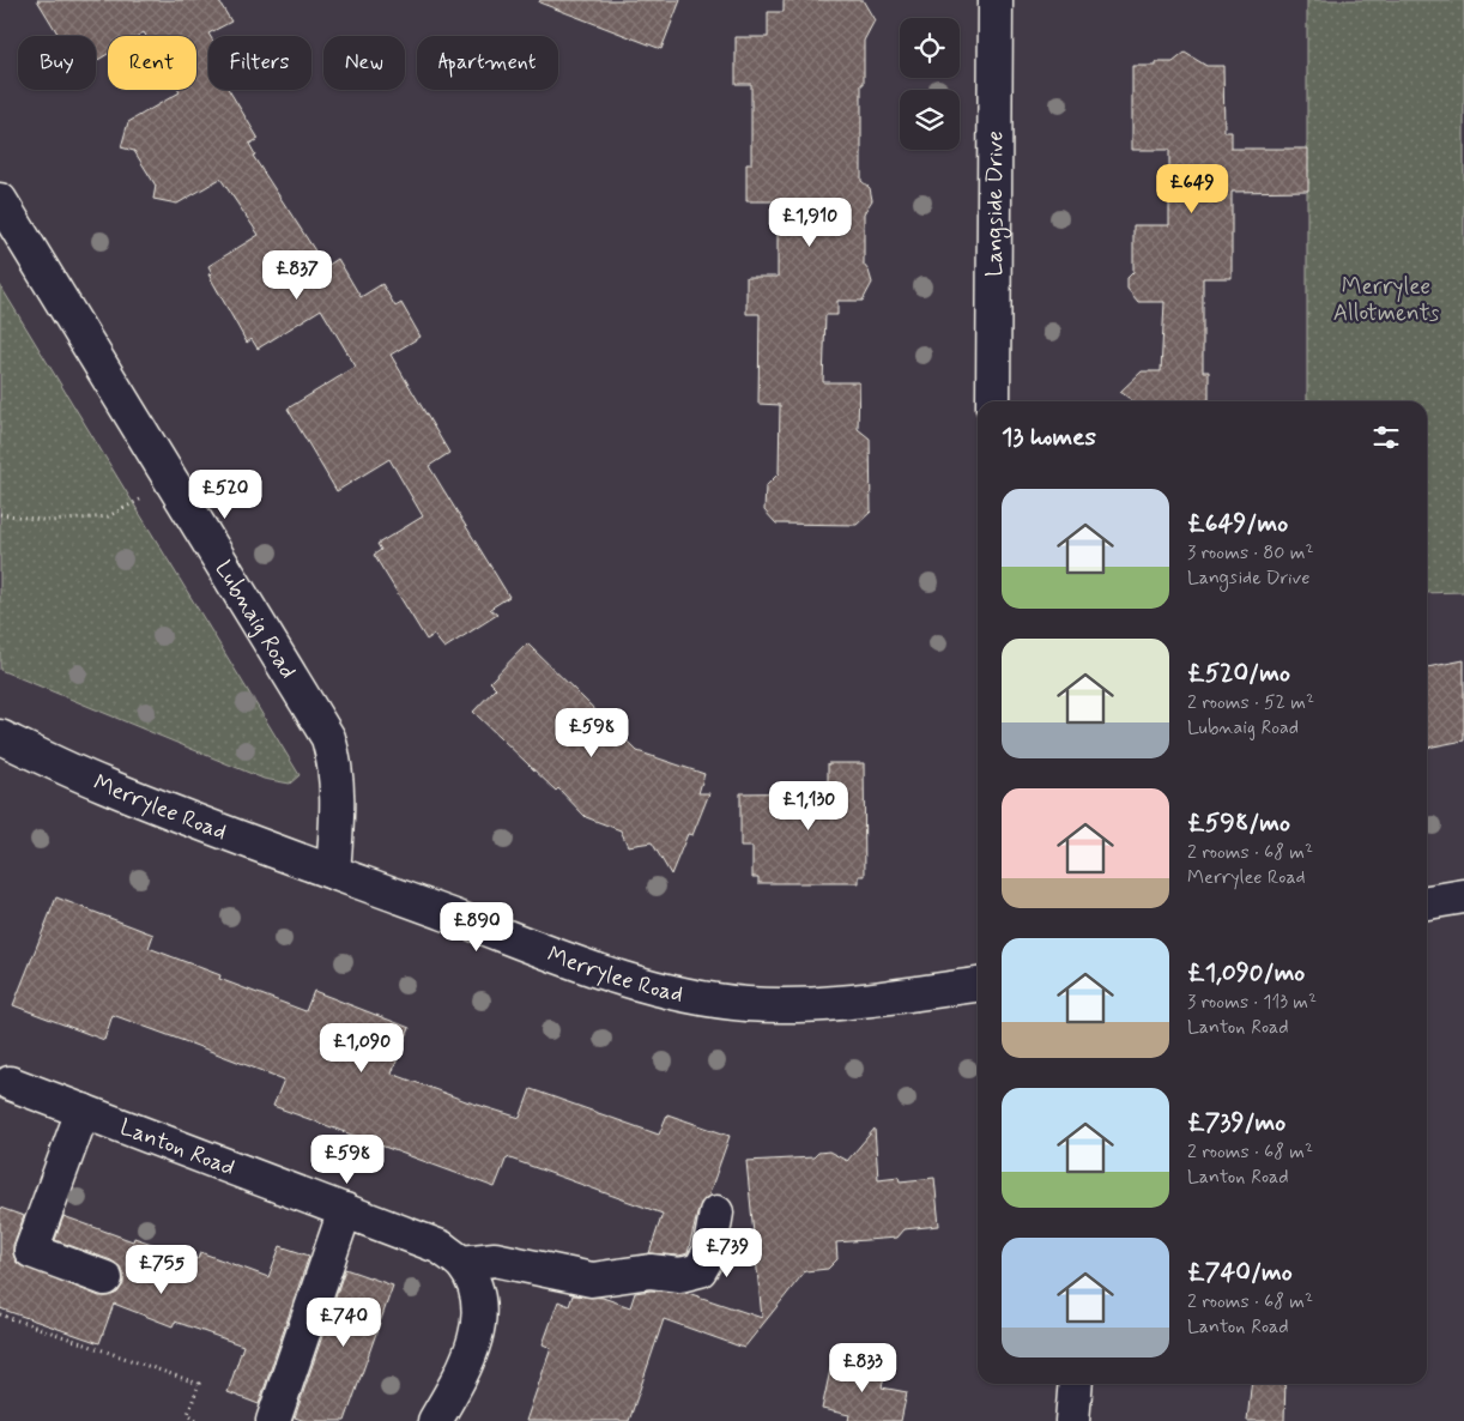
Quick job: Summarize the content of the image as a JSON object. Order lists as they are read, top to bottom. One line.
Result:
{"streets":{"street":["Langside Drive","Lubnaig Road","Merrylee Road","Lanton Road"]},"crossings":[["Lubnaig Road","Merrylee Road"]],"parks":["Merrylee Allotments"],"page":{"chip":["Buy","Rent","Filters","New","Apartment"],"price":["£649","£1,910","£837","£520","£598","£1,130","£890","£1,090","£598","£739","£755","£740","£833"],"heading":"13 homes","list":[{"name":"£649/mo","note":"3 rooms · 80 m² · Langside Drive"},{"name":"£520/mo","note":"2 rooms · 52 m² · Lubnaig Road"},{"name":"£598/mo","note":"2 rooms · 68 m² · Merrylee Road"},{"name":"£1,090/mo","note":"3 rooms · 113 m² · Lanton Road"},{"name":"£739/mo","note":"2 rooms · 68 m² · Lanton Road"},{"name":"£740/mo","note":"2 rooms · 68 m² · Lanton Road"}]}}
